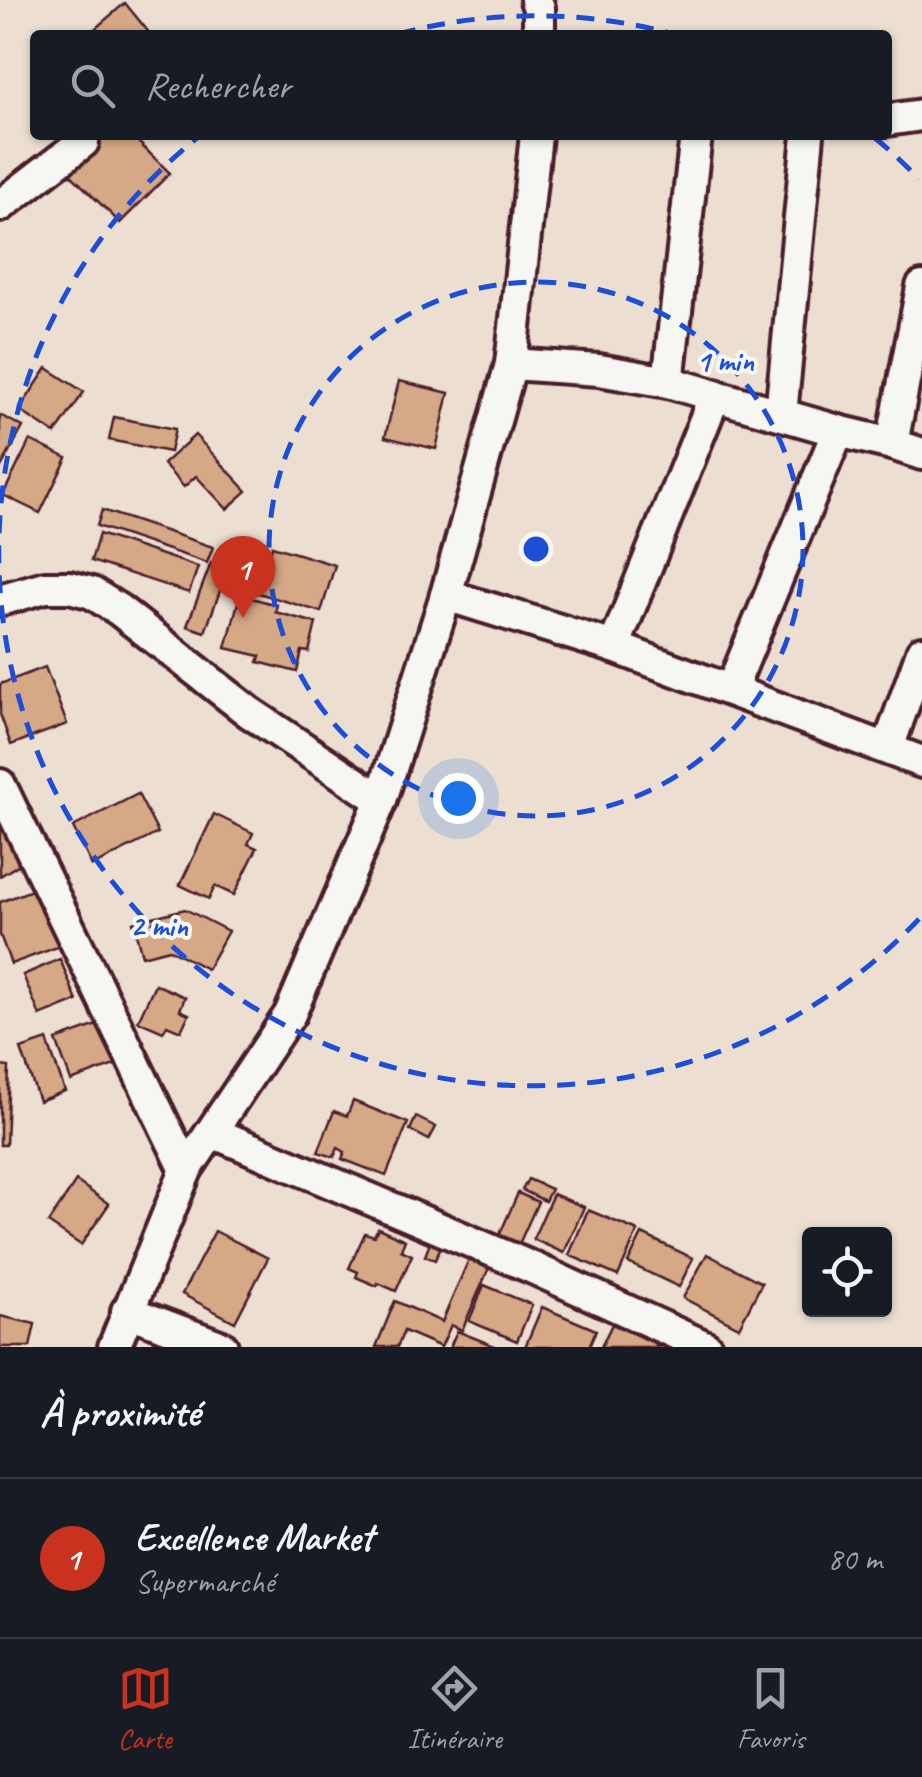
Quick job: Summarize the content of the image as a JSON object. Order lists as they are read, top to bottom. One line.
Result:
{"page":{"search":"Rechercher","pins":"1","heading":"À proximité","list":[{"mark":"1","name":"Excellence Market","note":"Supermarché","value":"80 m"}],"nav":["Carte","Itinéraire","Favoris"]},"rings":["1 min","2 min"]}
